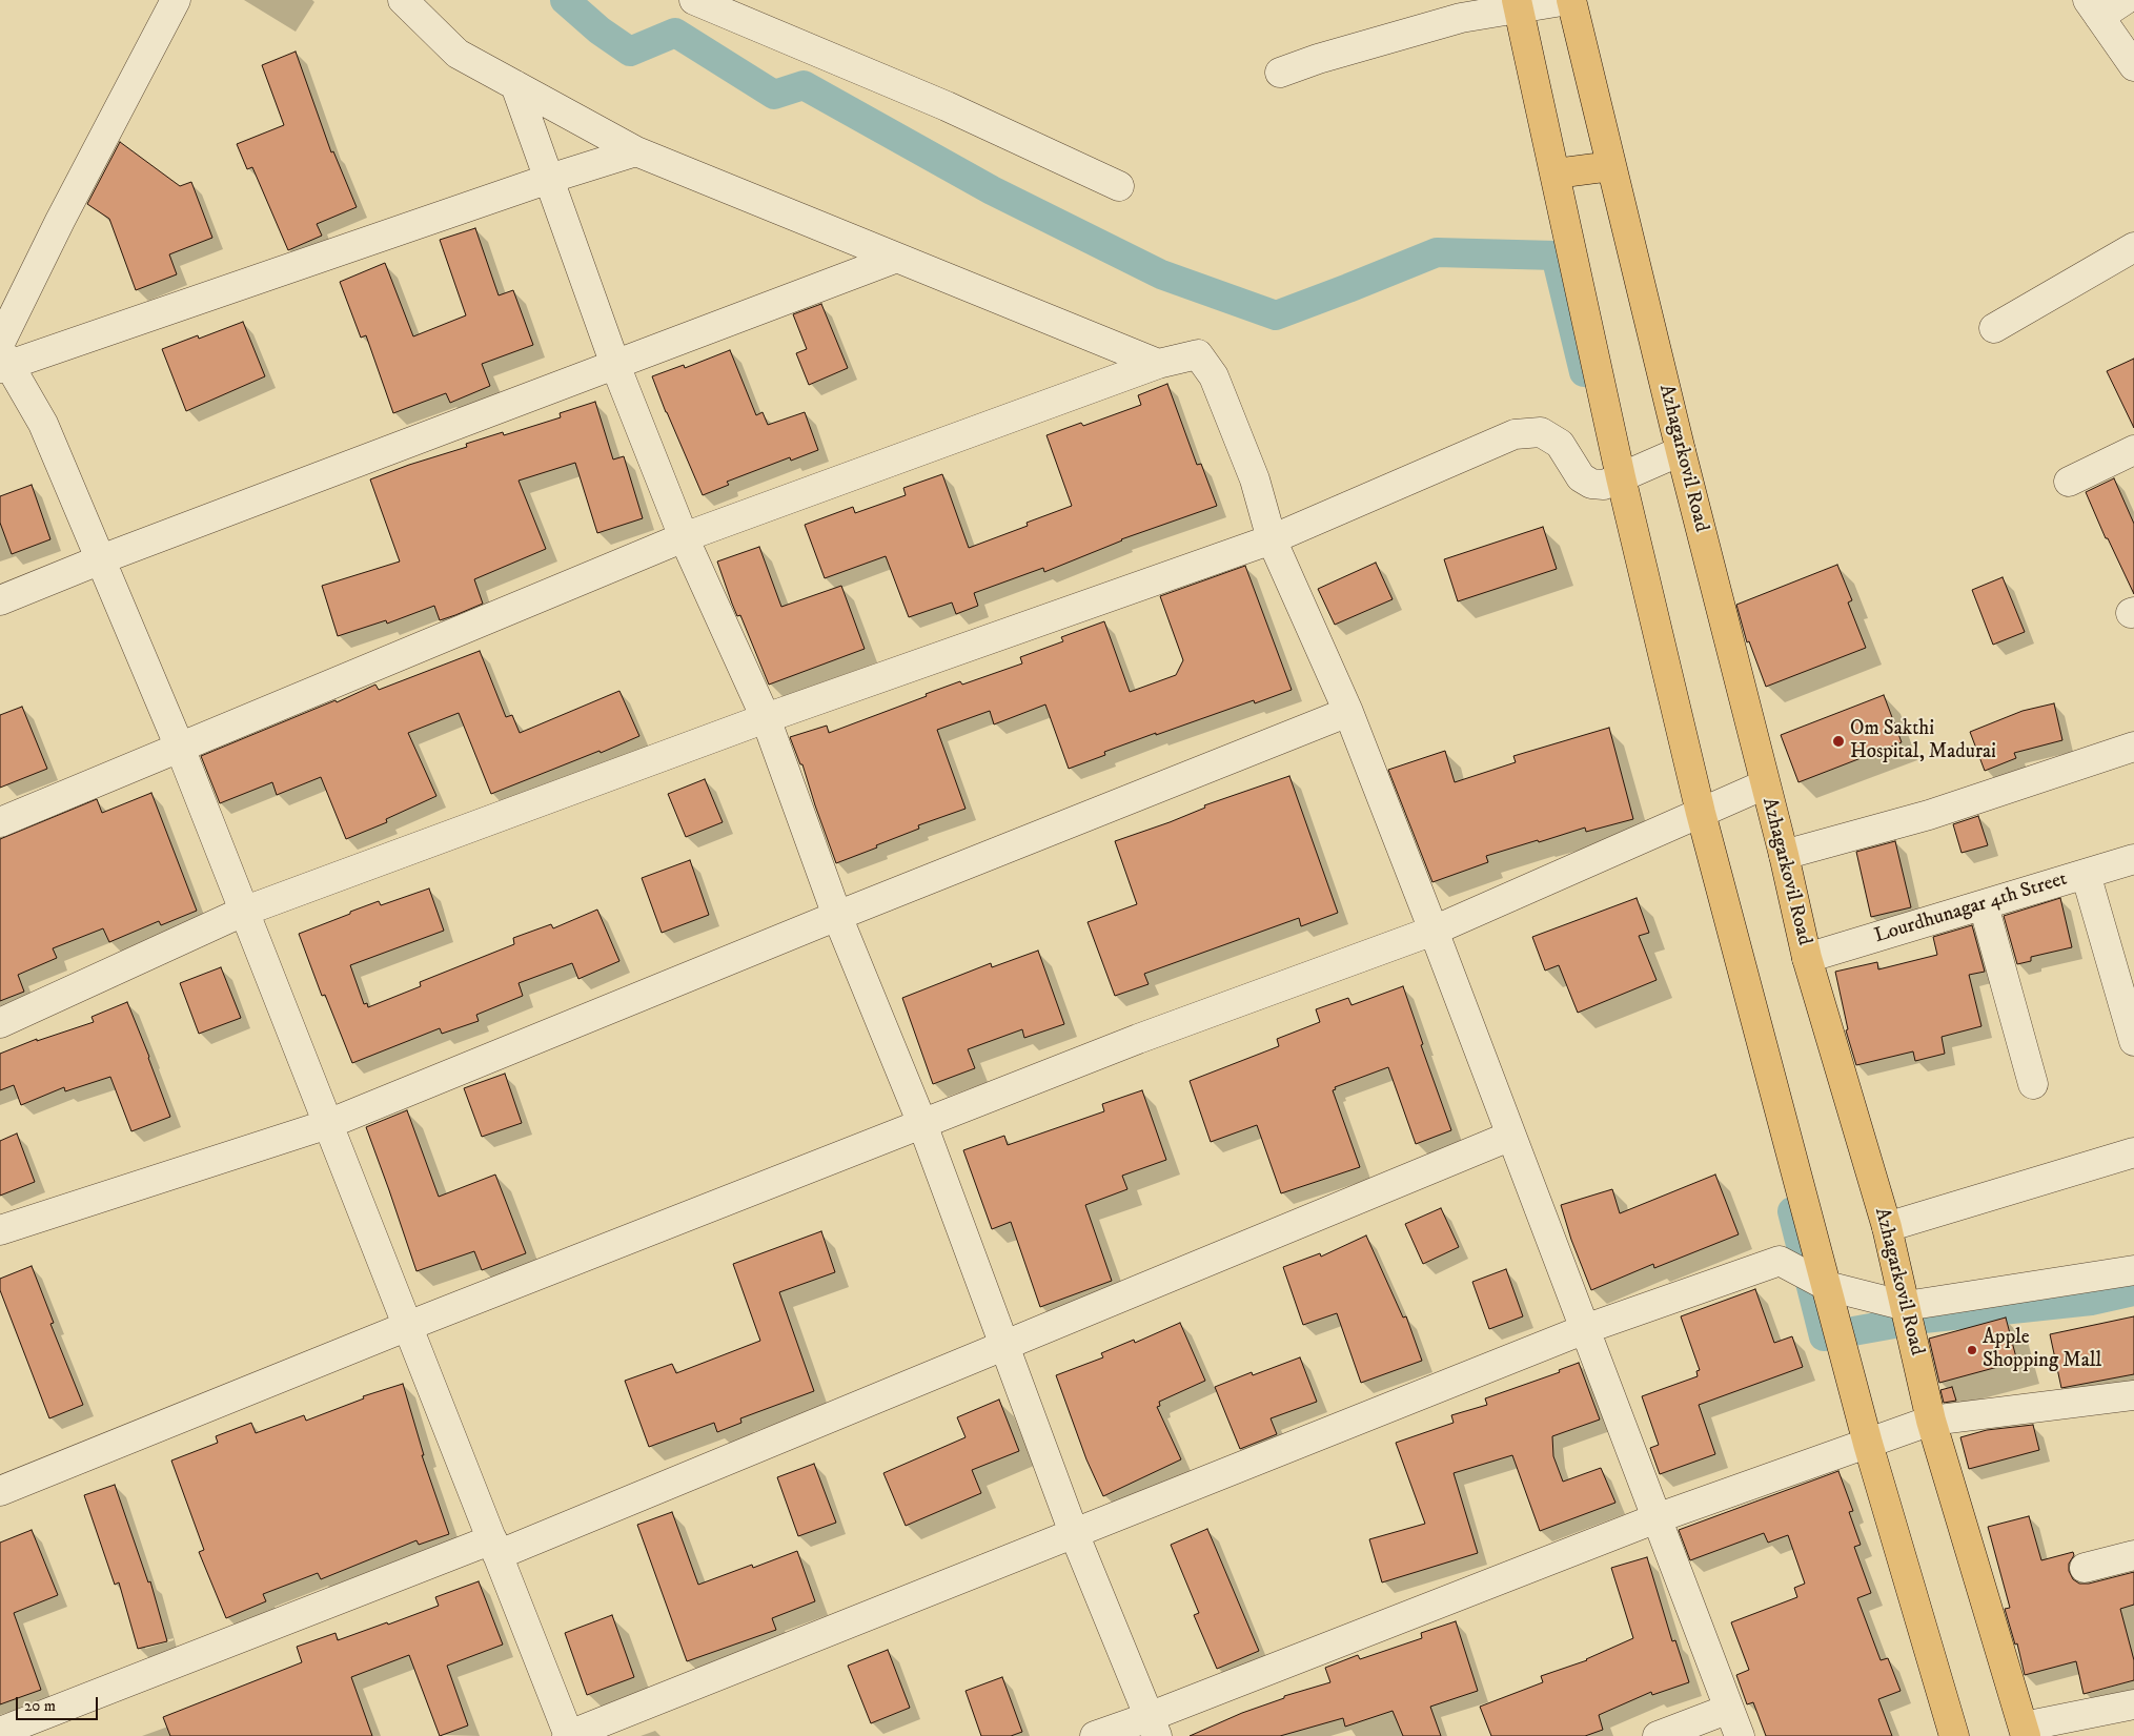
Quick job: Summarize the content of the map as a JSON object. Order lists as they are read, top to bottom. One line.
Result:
{"streets":{"main road":["Azhagarkovil Road"],"street":["Lourdhunagar 4th Street"]},"crossings":[["Azhagarkovil Road","Lourdhunagar 4th Street"]],"places":["Om Sakthi Hospital, Madurai","Apple Shopping Mall"],"scale_bar":"20 m"}
